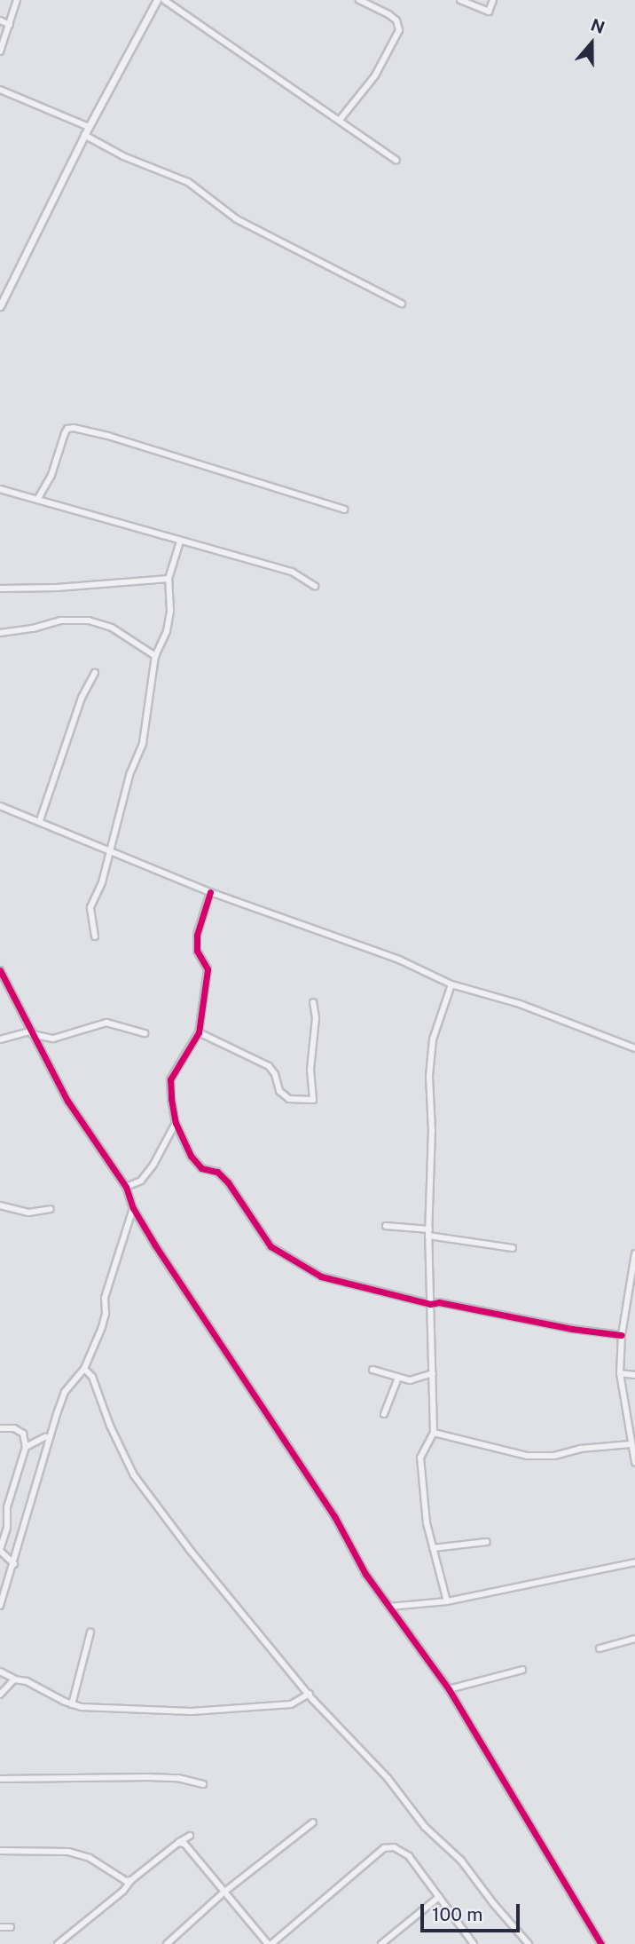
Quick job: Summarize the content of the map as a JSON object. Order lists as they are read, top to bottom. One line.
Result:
{"scale_bar":"100 m","north":"top"}
